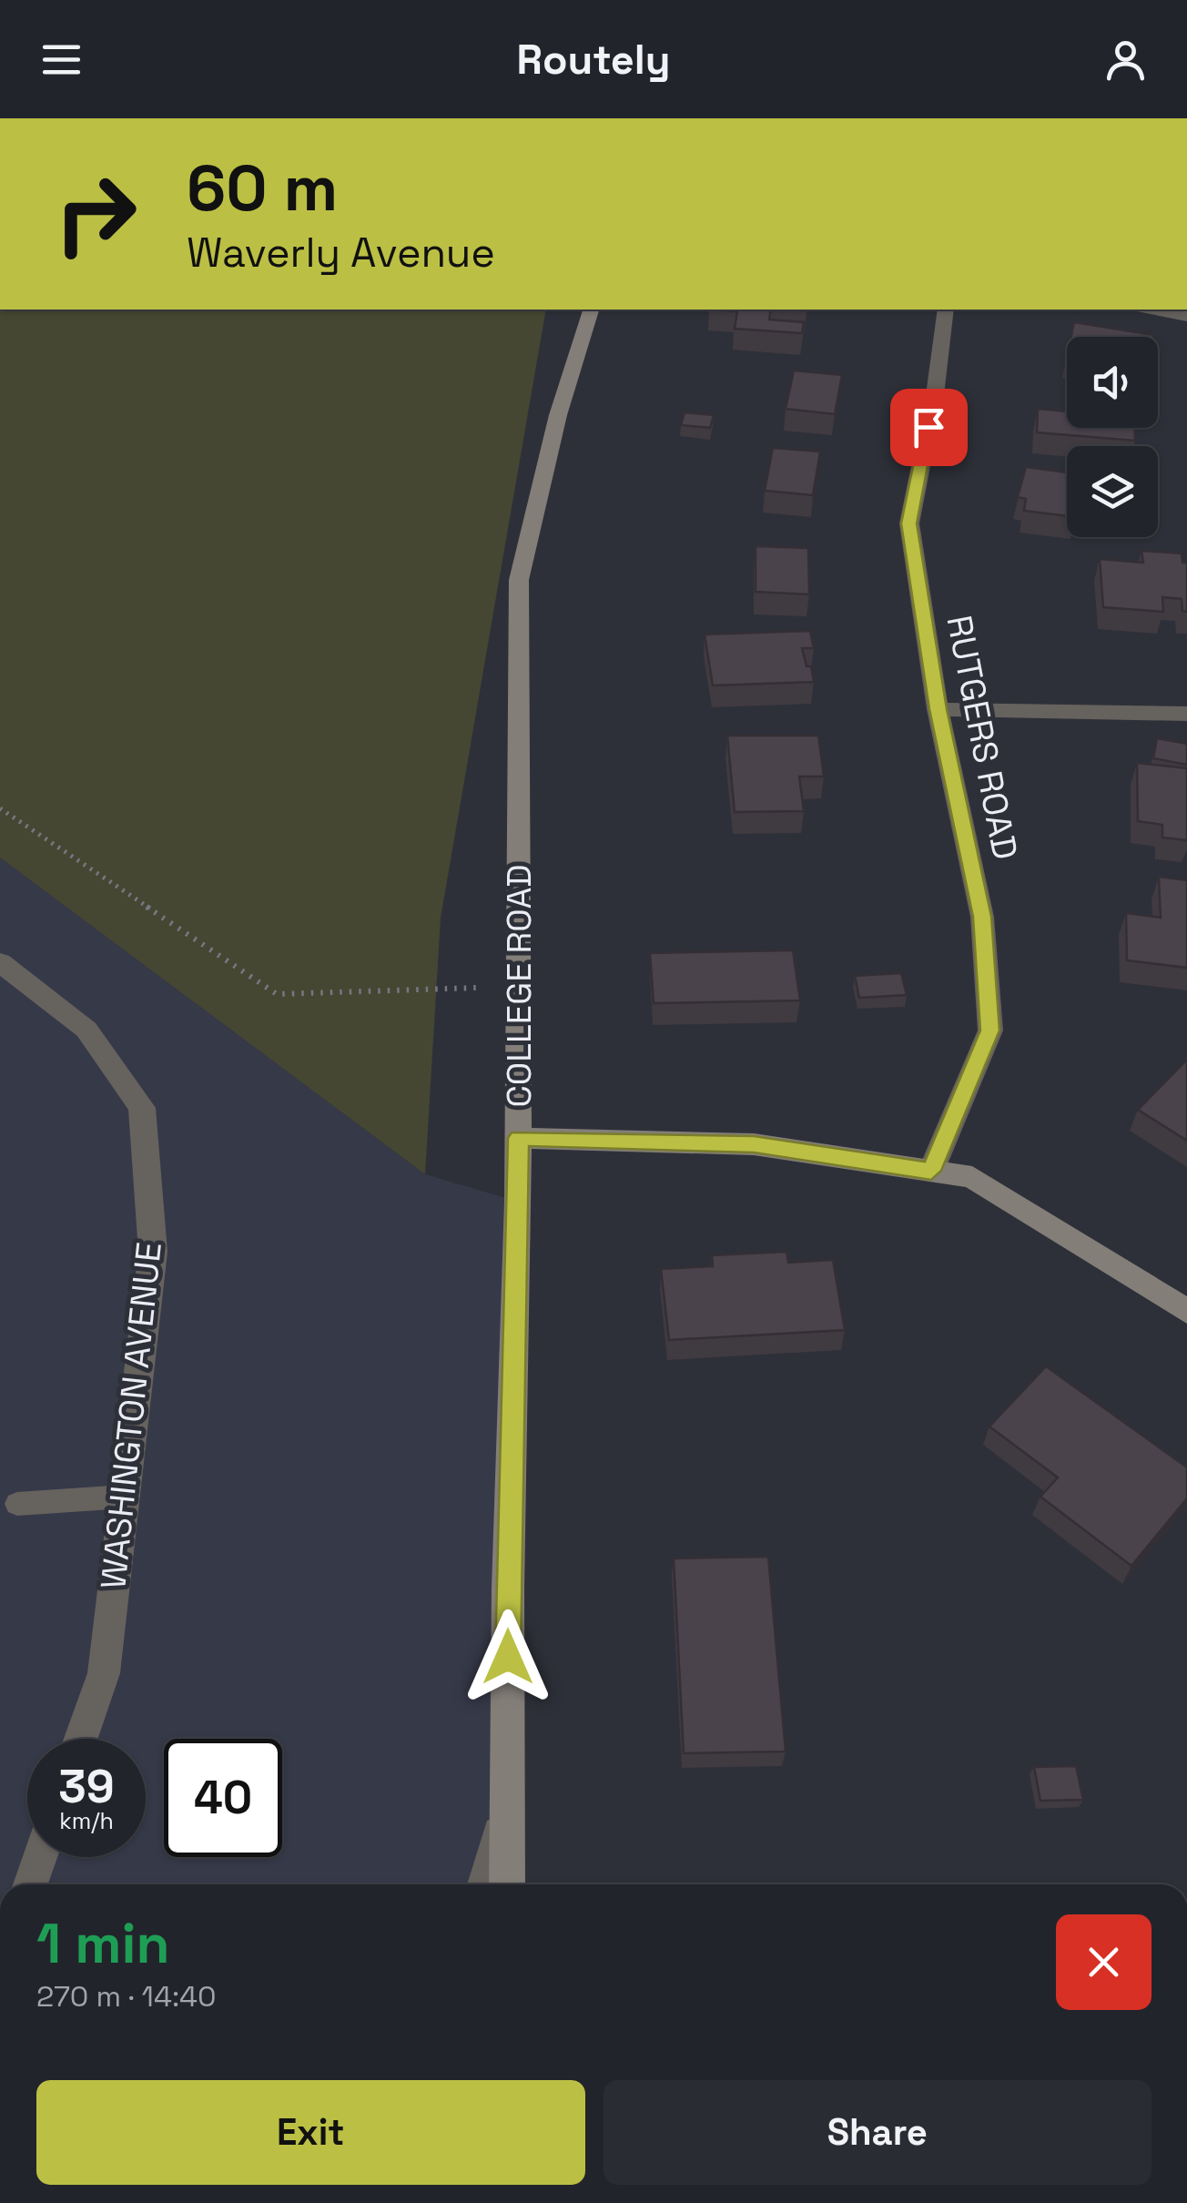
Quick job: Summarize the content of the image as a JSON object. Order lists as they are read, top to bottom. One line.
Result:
{"streets":{"street":["RUTGERS ROAD","COLLEGE ROAD","WASHINGTON AVENUE"]},"page":{"header":"Routely","turn":["60 m","Waverly Avenue"],"speed":"39 km/h","limit":"40","heading":["1 min","270 m · 14:40"],"buttons":["Exit","Share"]}}
